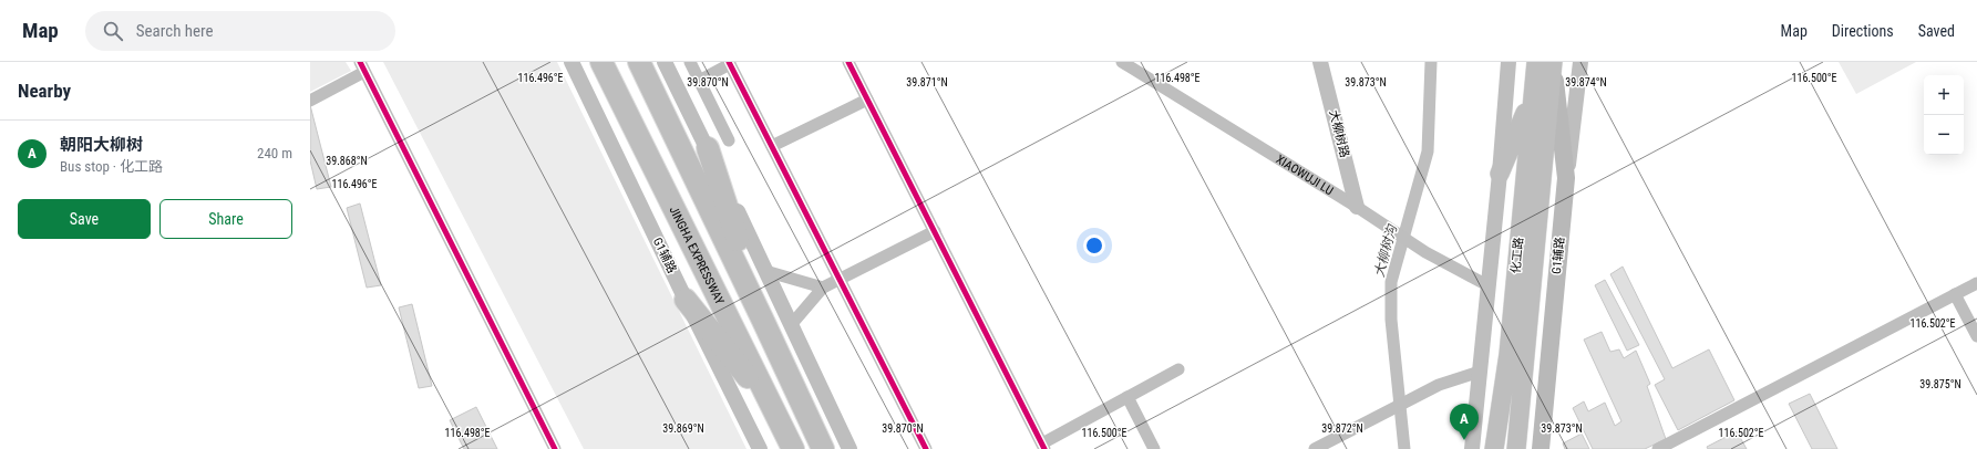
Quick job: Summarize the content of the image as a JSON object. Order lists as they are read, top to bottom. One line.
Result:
{"streets":{"highway":["JINGHA EXPRESSWAY"],"main road":["G1辅路","化工路"],"street":["大柳树路","XIAOWUJI LU"]},"crossings":[["大柳树路","XIAOWUJI LU"],["G1辅路","化工路"]],"water":["大柳树沟"],"page":{"header":"Map","search":"Search here","nav":["Map","Directions","Saved"],"heading":"Nearby","map_buttons":["+","−"],"list":[{"mark":"A","name":"朝阳大柳树","note":"Bus stop · 化工路","value":"240 m"}],"buttons":["Save","Share"],"pins":"A"},"coordinates":["116.496°E","116.498°E","116.500°E","39.870°N","39.871°N","39.873°N","39.874°N","39.868°N","116.502°E","39.875°N","39.869°N","39.872°N"]}
